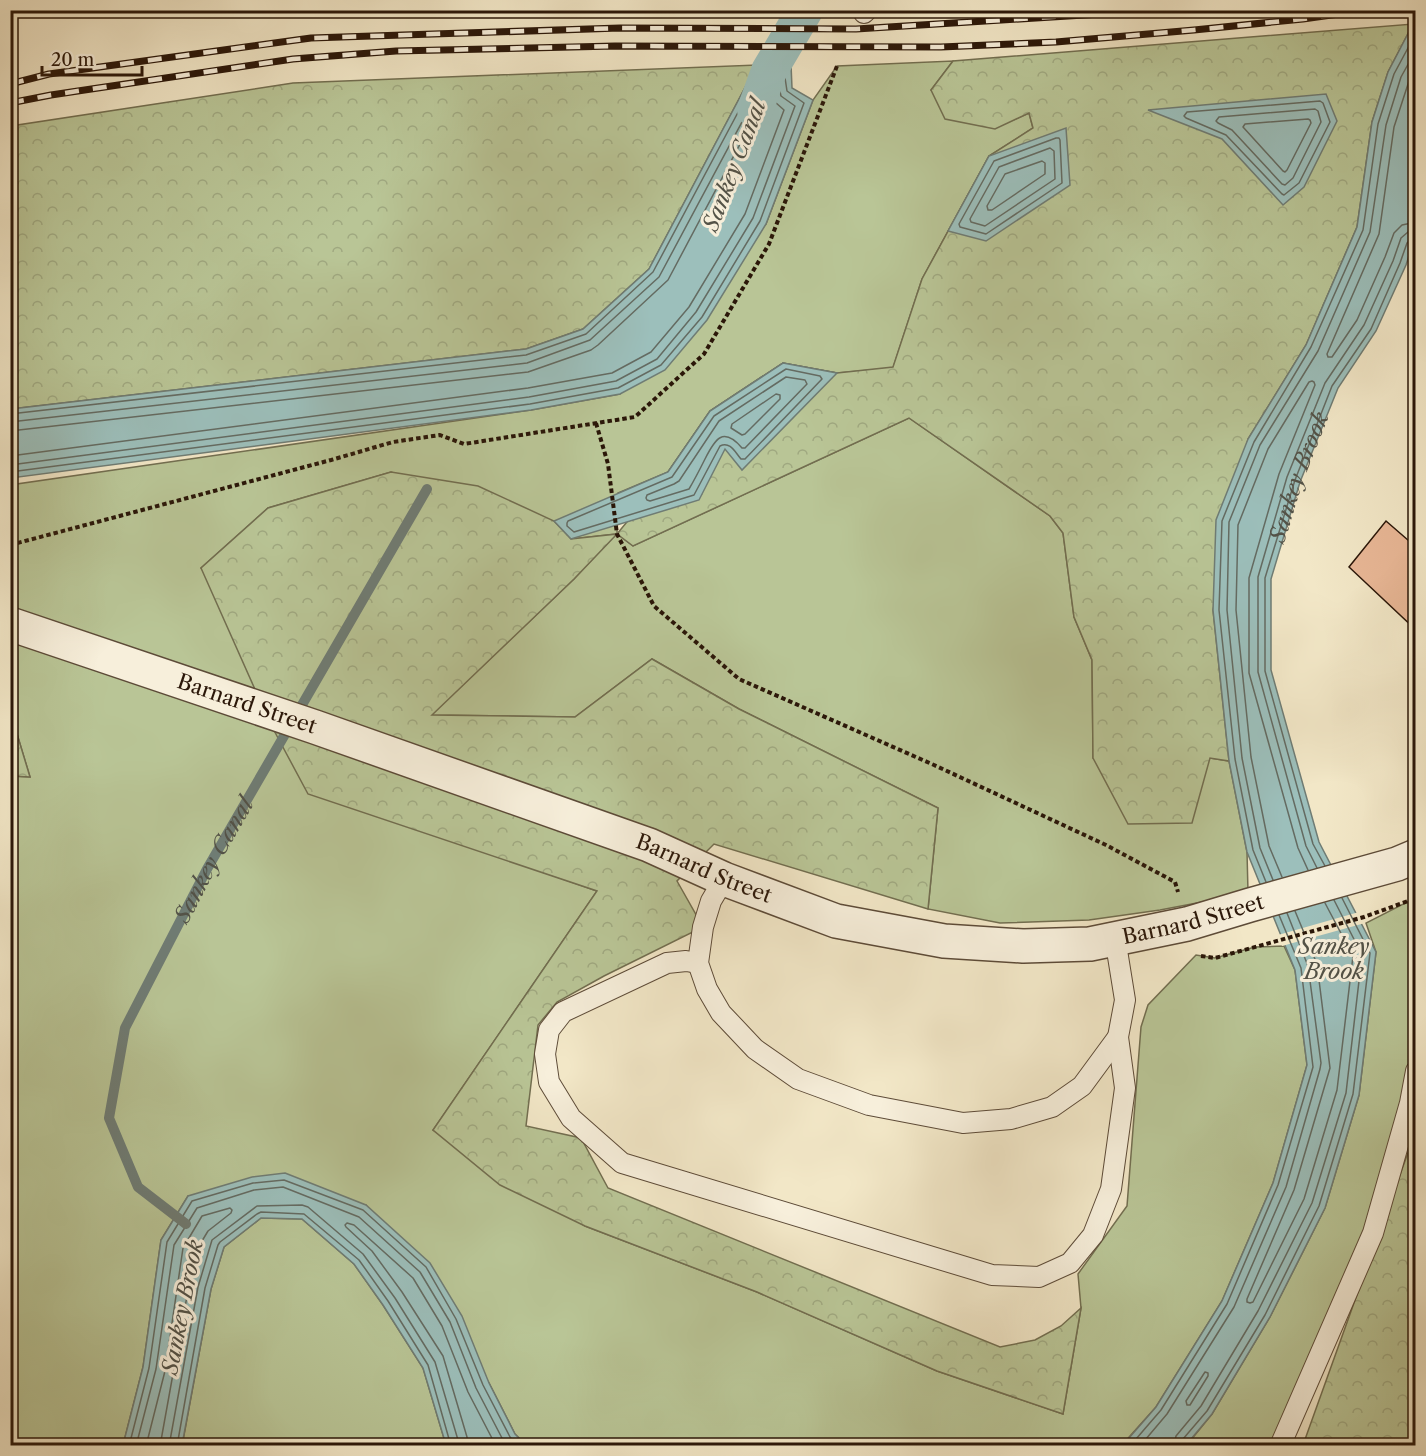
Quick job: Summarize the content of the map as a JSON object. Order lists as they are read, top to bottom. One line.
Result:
{"streets":{"street":["Barnard Street"]},"water":["Sankey Canal","Sankey Brook"],"scale_bar":"20 m"}
